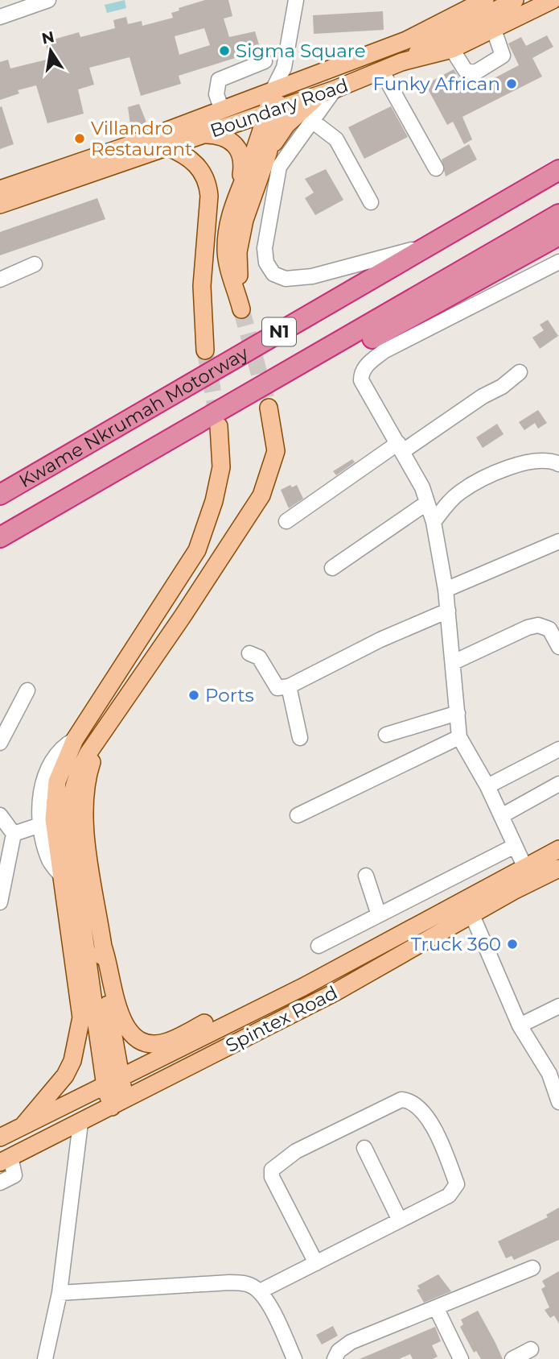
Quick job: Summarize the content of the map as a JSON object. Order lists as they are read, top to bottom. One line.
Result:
{"streets":{"highway":["N1","Kwame Nkrumah Motorway"],"main road":["Boundary Road","Spintex Road"]},"places":["Sigma Square","Funky African","Villandro Restaurant","Ports","Truck 360"],"north":"top"}
